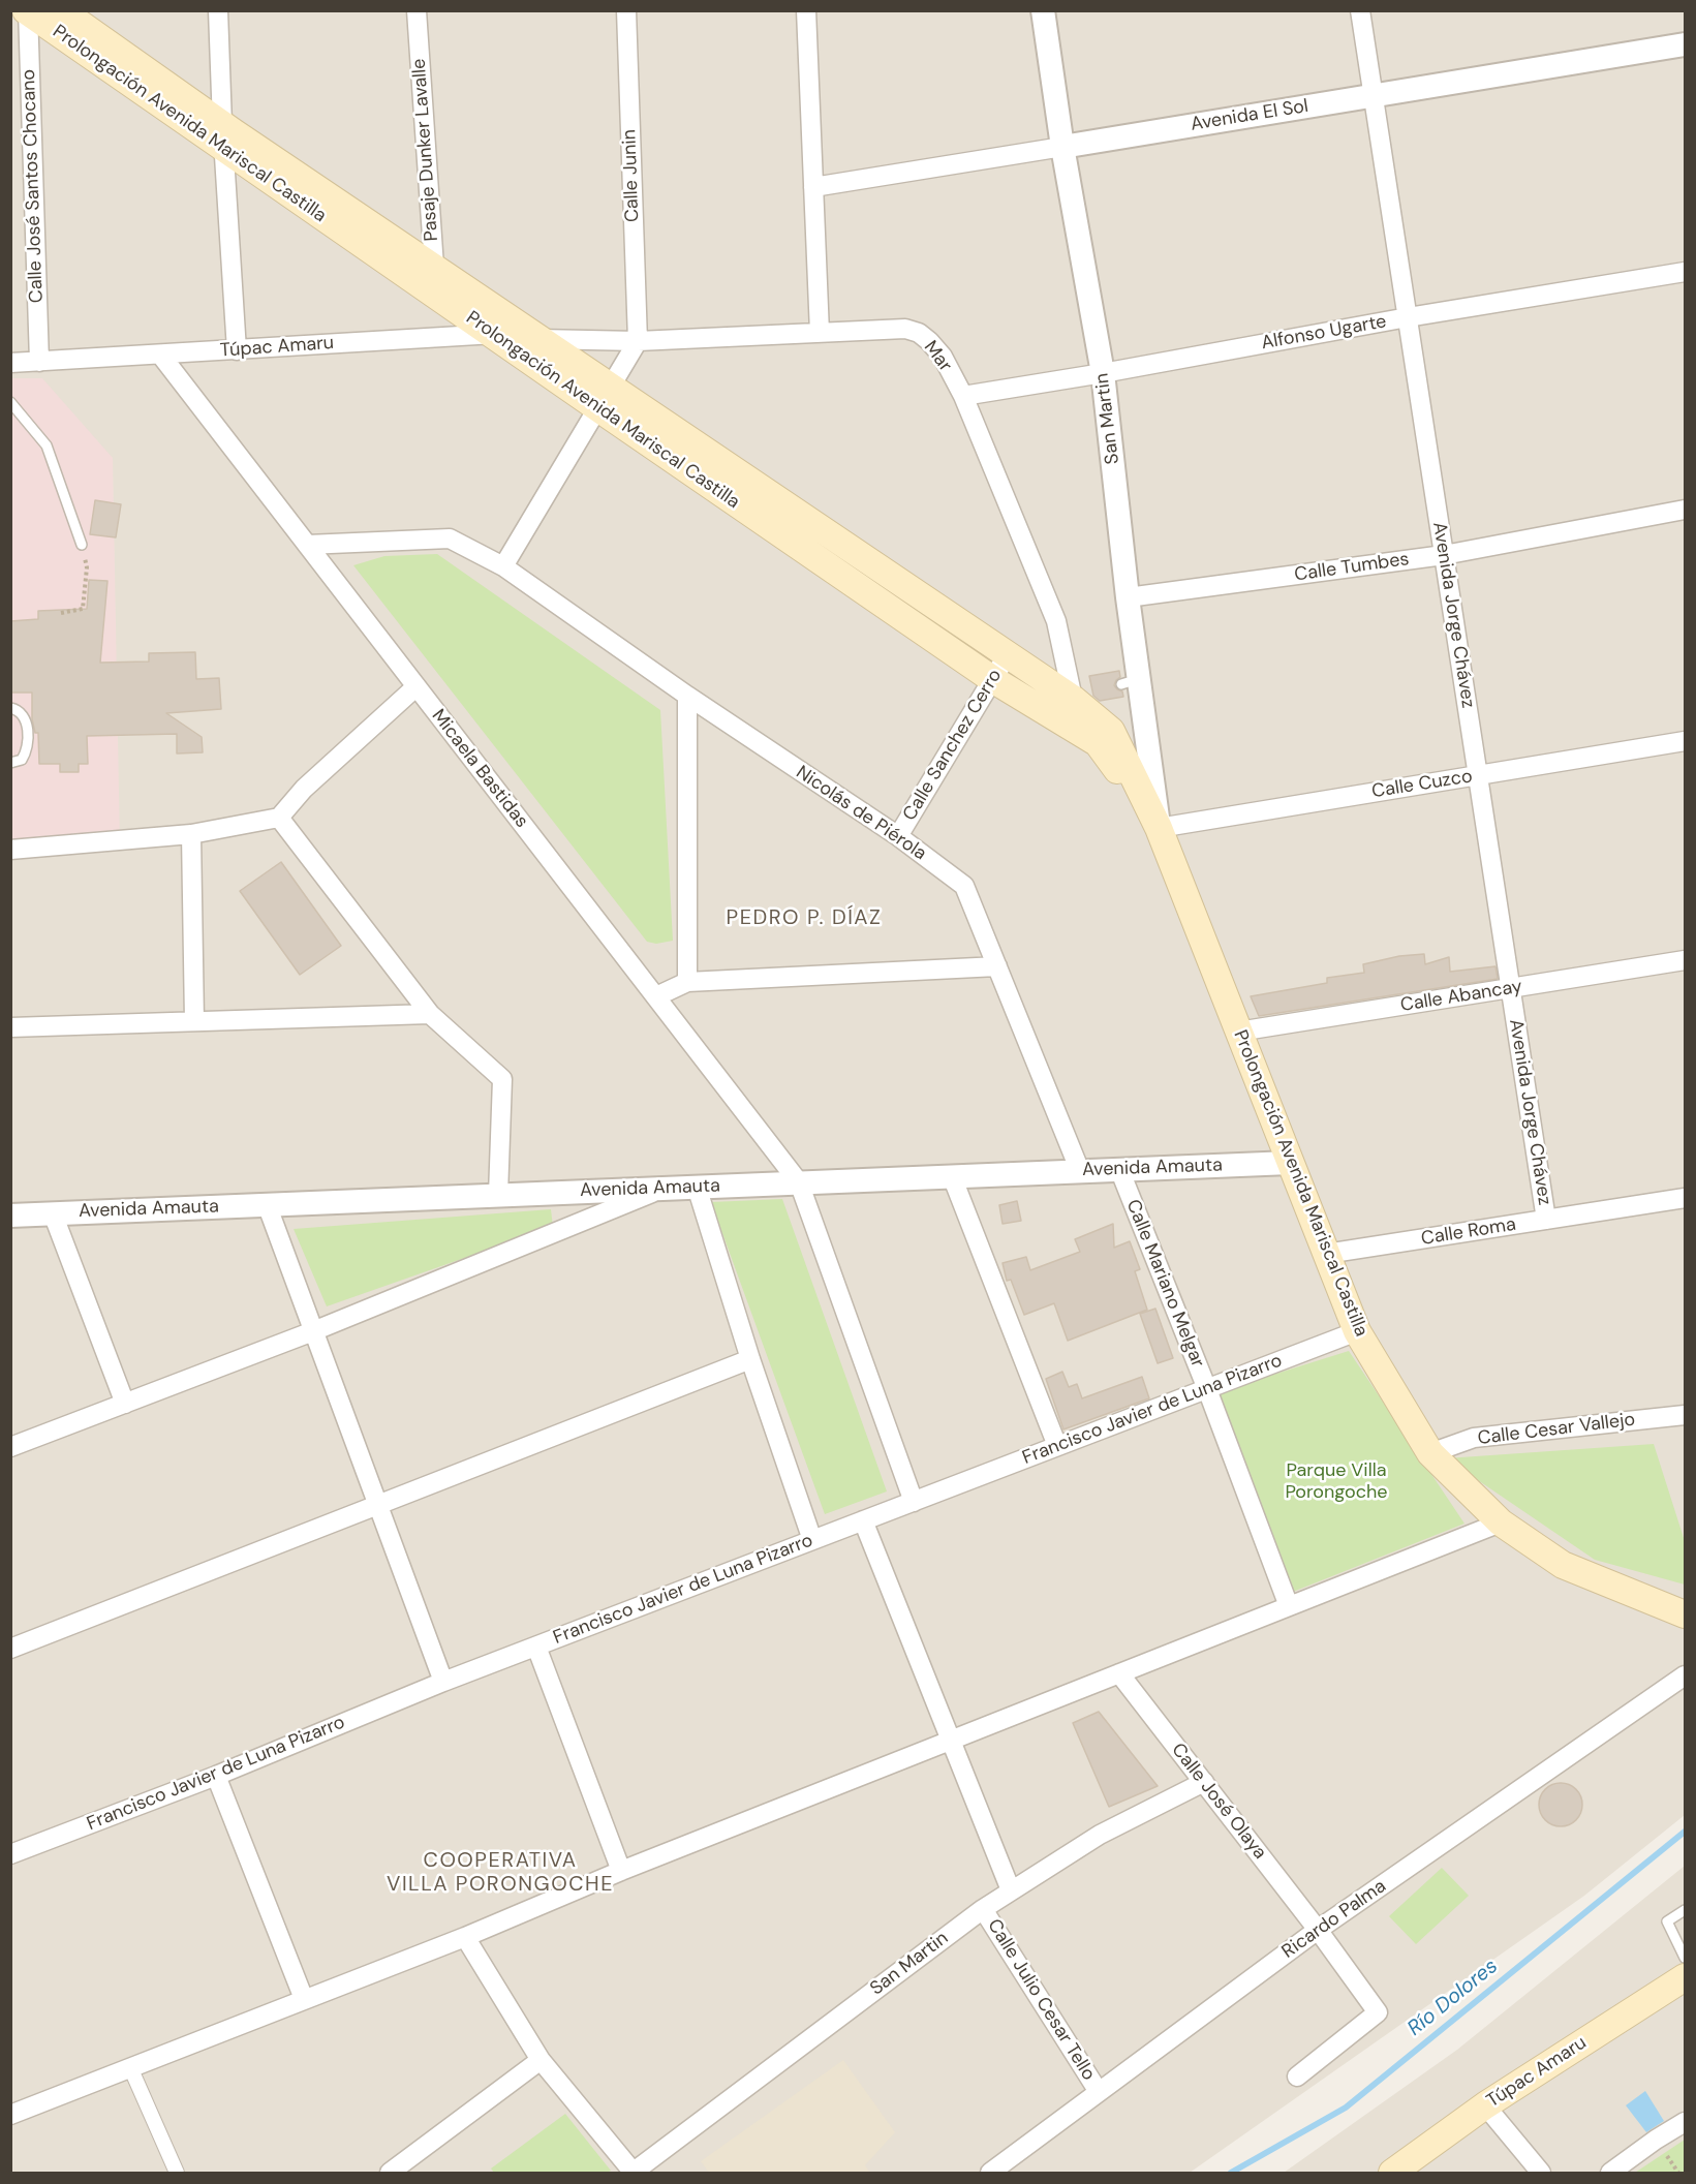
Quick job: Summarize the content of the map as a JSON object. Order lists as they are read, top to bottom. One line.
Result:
{"streets":{"main road":["Prolongación Avenida Mariscal Castilla","Túpac Amaru"],"street":["Avenida El Sol","Pasaje Dunker Lavalle","Calle Junin","Calle José Santos Chocano","Alfonso Ugarte","Mar","San Martin","Calle Tumbes","Avenida Jorge Chávez","Calle Sanchez Cerro","Micaela Bastidas","Calle Cuzco","Nicolás de Piérola","Calle Abancay","Avenida Amauta","Calle Roma","Calle Mariano Melgar","Francisco Javier de Luna Pizarro","Calle Cesar Vallejo","Calle José Olaya","Ricardo Palma","Calle Julio Cesar Tello"]},"crossings":[["Avenida El Sol","San Martin"],["Avenida El Sol","Avenida Jorge Chávez"],["Prolongación Avenida Mariscal Castilla","Pasaje Dunker Lavalle"],["Prolongación Avenida Mariscal Castilla","Calle José Santos Chocano"],["Prolongación Avenida Mariscal Castilla","Túpac Amaru"],["Prolongación Avenida Mariscal Castilla","Mar"],["Prolongación Avenida Mariscal Castilla","San Martin"],["Prolongación Avenida Mariscal Castilla","Calle Sanchez Cerro"],["Prolongación Avenida Mariscal Castilla","Calle Cuzco"],["Prolongación Avenida Mariscal Castilla","Calle Abancay"],["Prolongación Avenida Mariscal Castilla","Avenida Amauta"],["Prolongación Avenida Mariscal Castilla","Calle Roma"],["Prolongación Avenida Mariscal Castilla","Francisco Javier de Luna Pizarro"],["Prolongación Avenida Mariscal Castilla","Calle Cesar Vallejo"],["Calle Junin","Mar"],["Calle José Santos Chocano","Túpac Amaru"],["Alfonso Ugarte","Mar"],["Alfonso Ugarte","San Martin"],["Alfonso Ugarte","Avenida Jorge Chávez"],["Túpac Amaru","Mar"],["Túpac Amaru","Micaela Bastidas"],["San Martin","Calle Tumbes"],["San Martin","Calle Cuzco"],["San Martin","Calle José Olaya"],["San Martin","Calle Julio Cesar Tello"],["Calle Tumbes","Avenida Jorge Chávez"],["Avenida Jorge Chávez","Calle Cuzco"],["Avenida Jorge Chávez","Calle Abancay"],["Avenida Jorge Chávez","Calle Roma"],["Calle Sanchez Cerro","Nicolás de Piérola"],["Micaela Bastidas","Nicolás de Piérola"],["Micaela Bastidas","Avenida Amauta"],["Micaela Bastidas","Francisco Javier de Luna Pizarro"],["Nicolás de Piérola","Avenida Amauta"],["Avenida Amauta","Calle Mariano Melgar"],["Calle Mariano Melgar","Francisco Javier de Luna Pizarro"],["Calle José Olaya","Ricardo Palma"],["Ricardo Palma","Calle Julio Cesar Tello"]],"districts":["PEDRO P. DÍAZ","COOPERATIVA VILLA PORONGOCHE"],"water":["Río Dolores"],"parks":["Parque Villa Porongoche"]}
